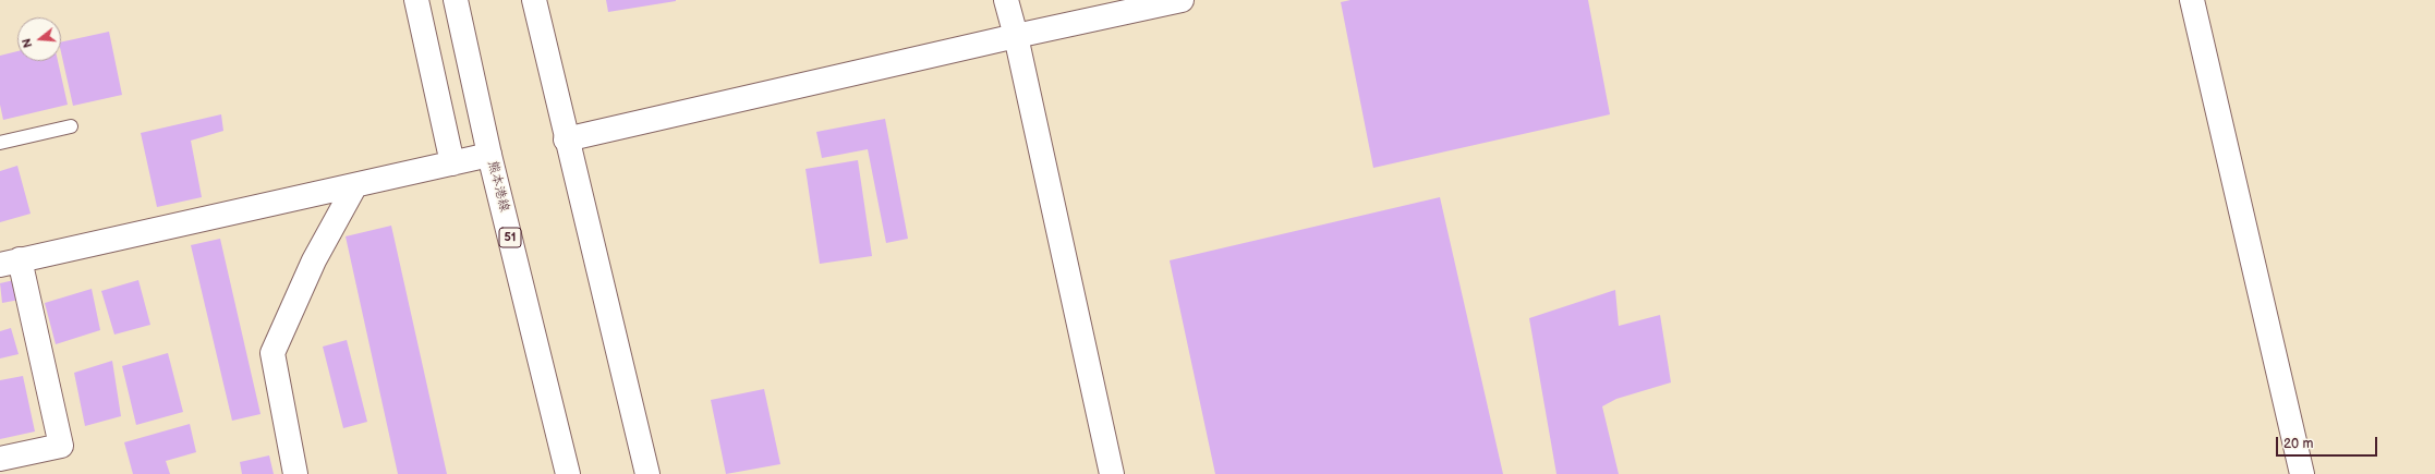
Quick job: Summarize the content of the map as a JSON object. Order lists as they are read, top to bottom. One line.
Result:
{"streets":{"street":["熊本港線","51"]},"scale_bar":"20 m","north":"left"}
